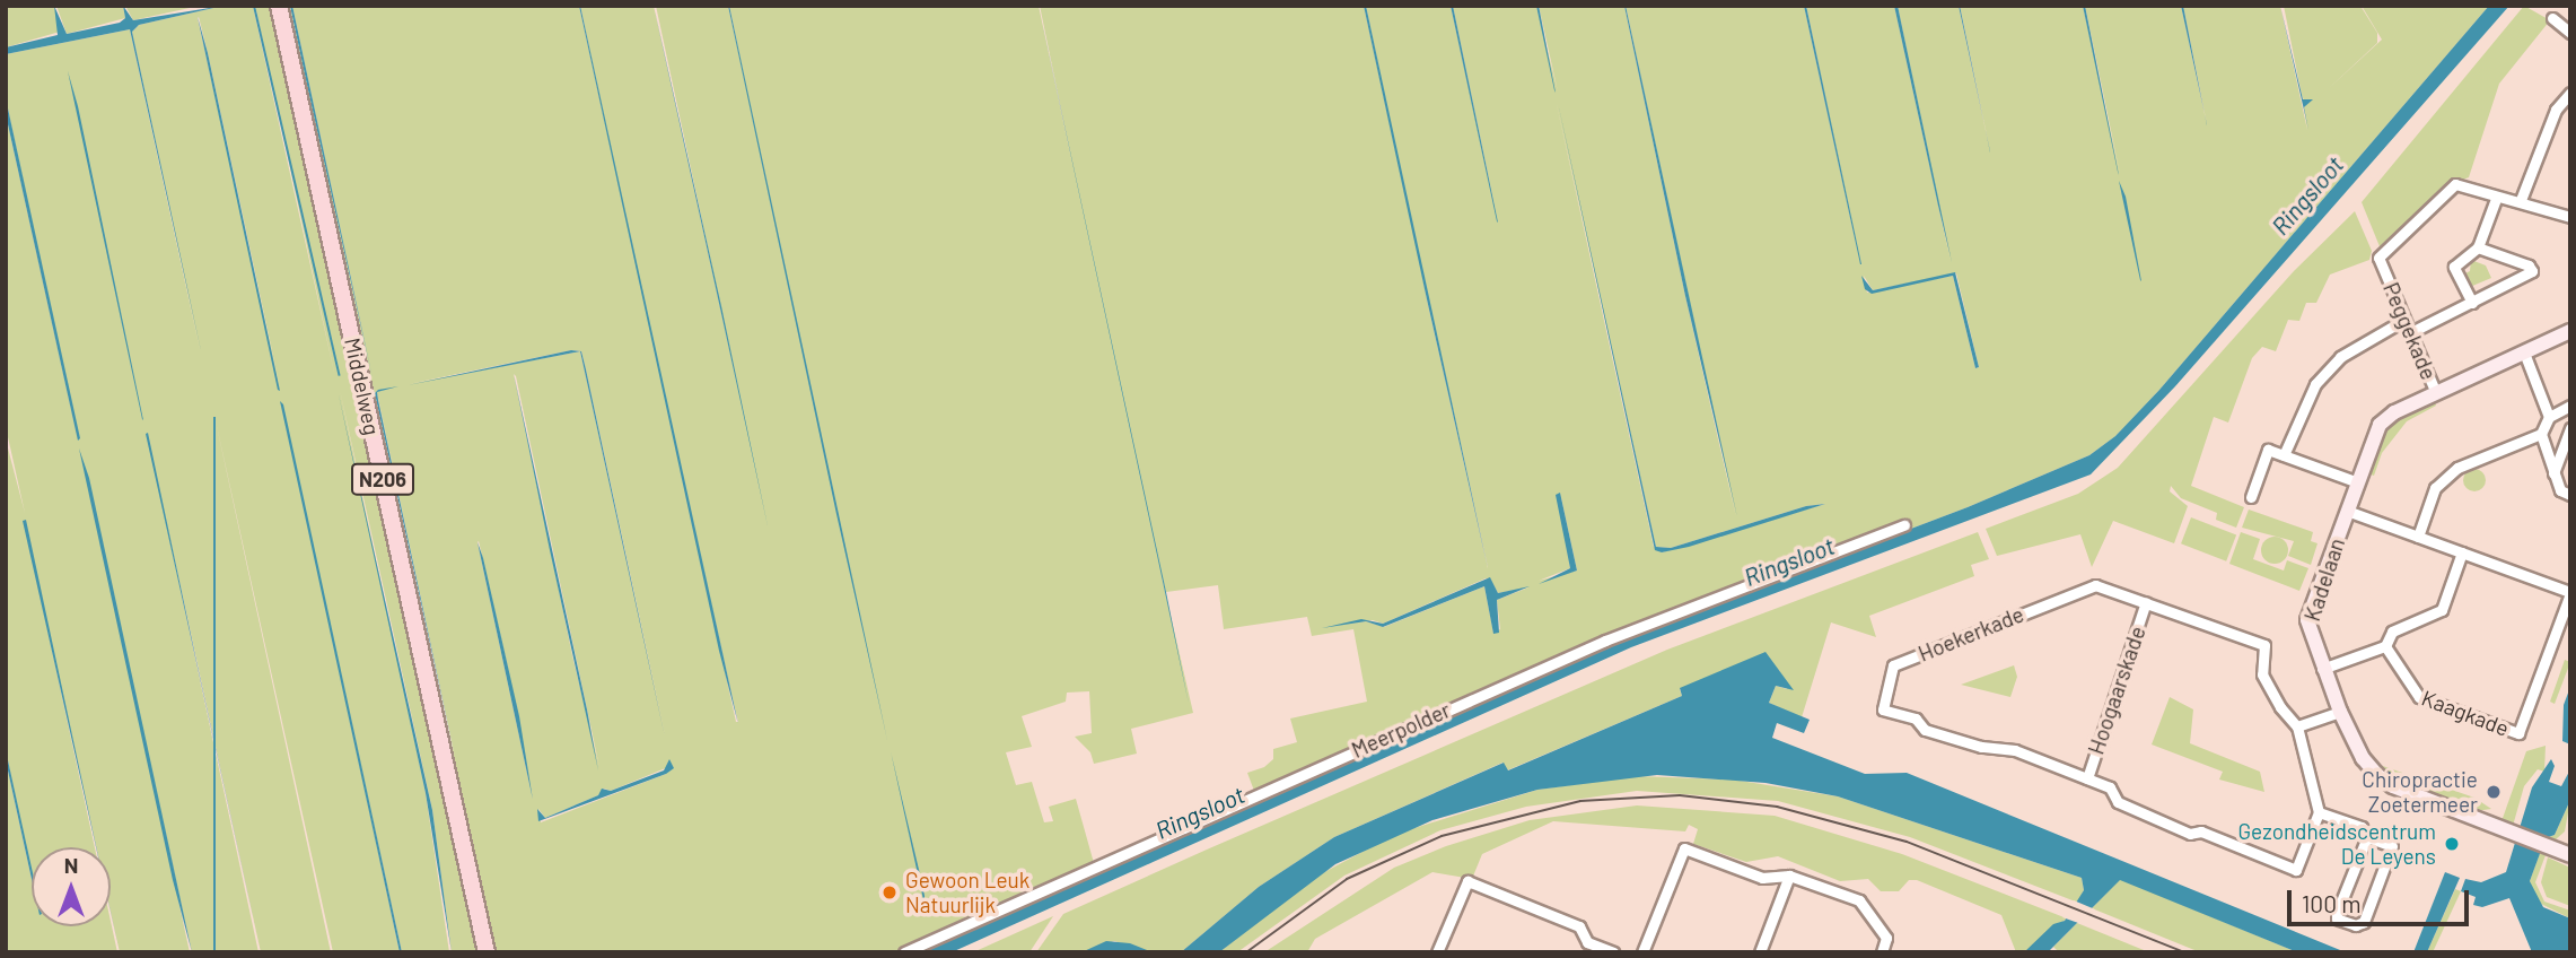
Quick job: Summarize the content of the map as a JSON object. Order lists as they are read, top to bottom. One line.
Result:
{"streets":{"main road":["Middelweg","N206"],"street":["Peggekade","Kadelaan","Hoekerkade","Hoogaarskade","Kaagkade","Meerpolder"]},"crossings":[["Peggekade","Kadelaan"],["Kadelaan","Kaagkade"],["Hoekerkade","Hoogaarskade"]],"water":["Ringsloot"],"places":["Chiropractie Zoetermeer","Gezondheidscentrum De Leyens","Gewoon Leuk Natuurlijk"],"scale_bar":"100 m","north":"top"}
